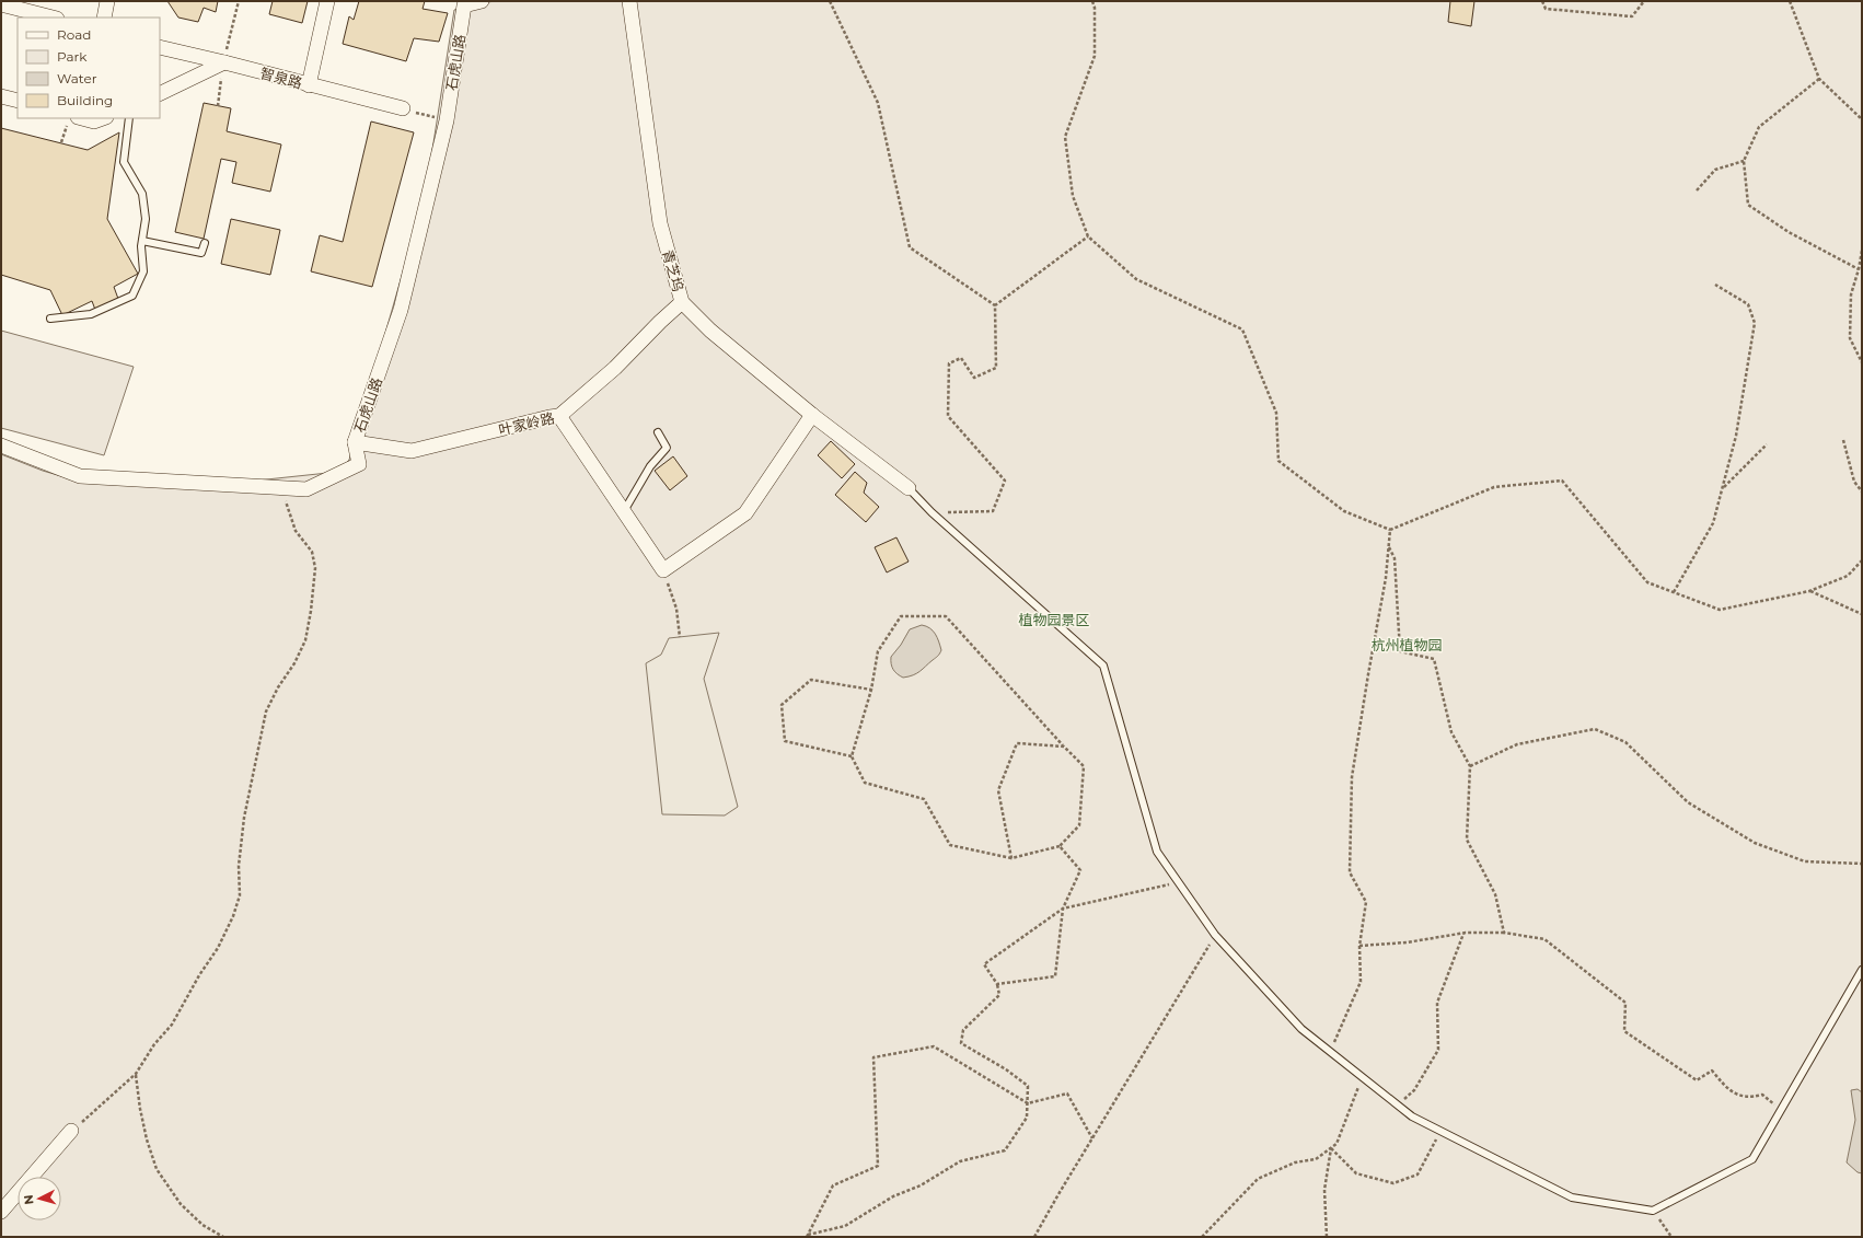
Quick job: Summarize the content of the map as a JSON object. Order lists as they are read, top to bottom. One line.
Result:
{"streets":{"street":["石虎山路","智泉路","青芝坞","叶家岭路"]},"crossings":[["石虎山路","叶家岭路"],["青芝坞","叶家岭路"]],"parks":["植物园景区","杭州植物园"],"legend":["Road","Park","Water","Building"],"north":"left"}
